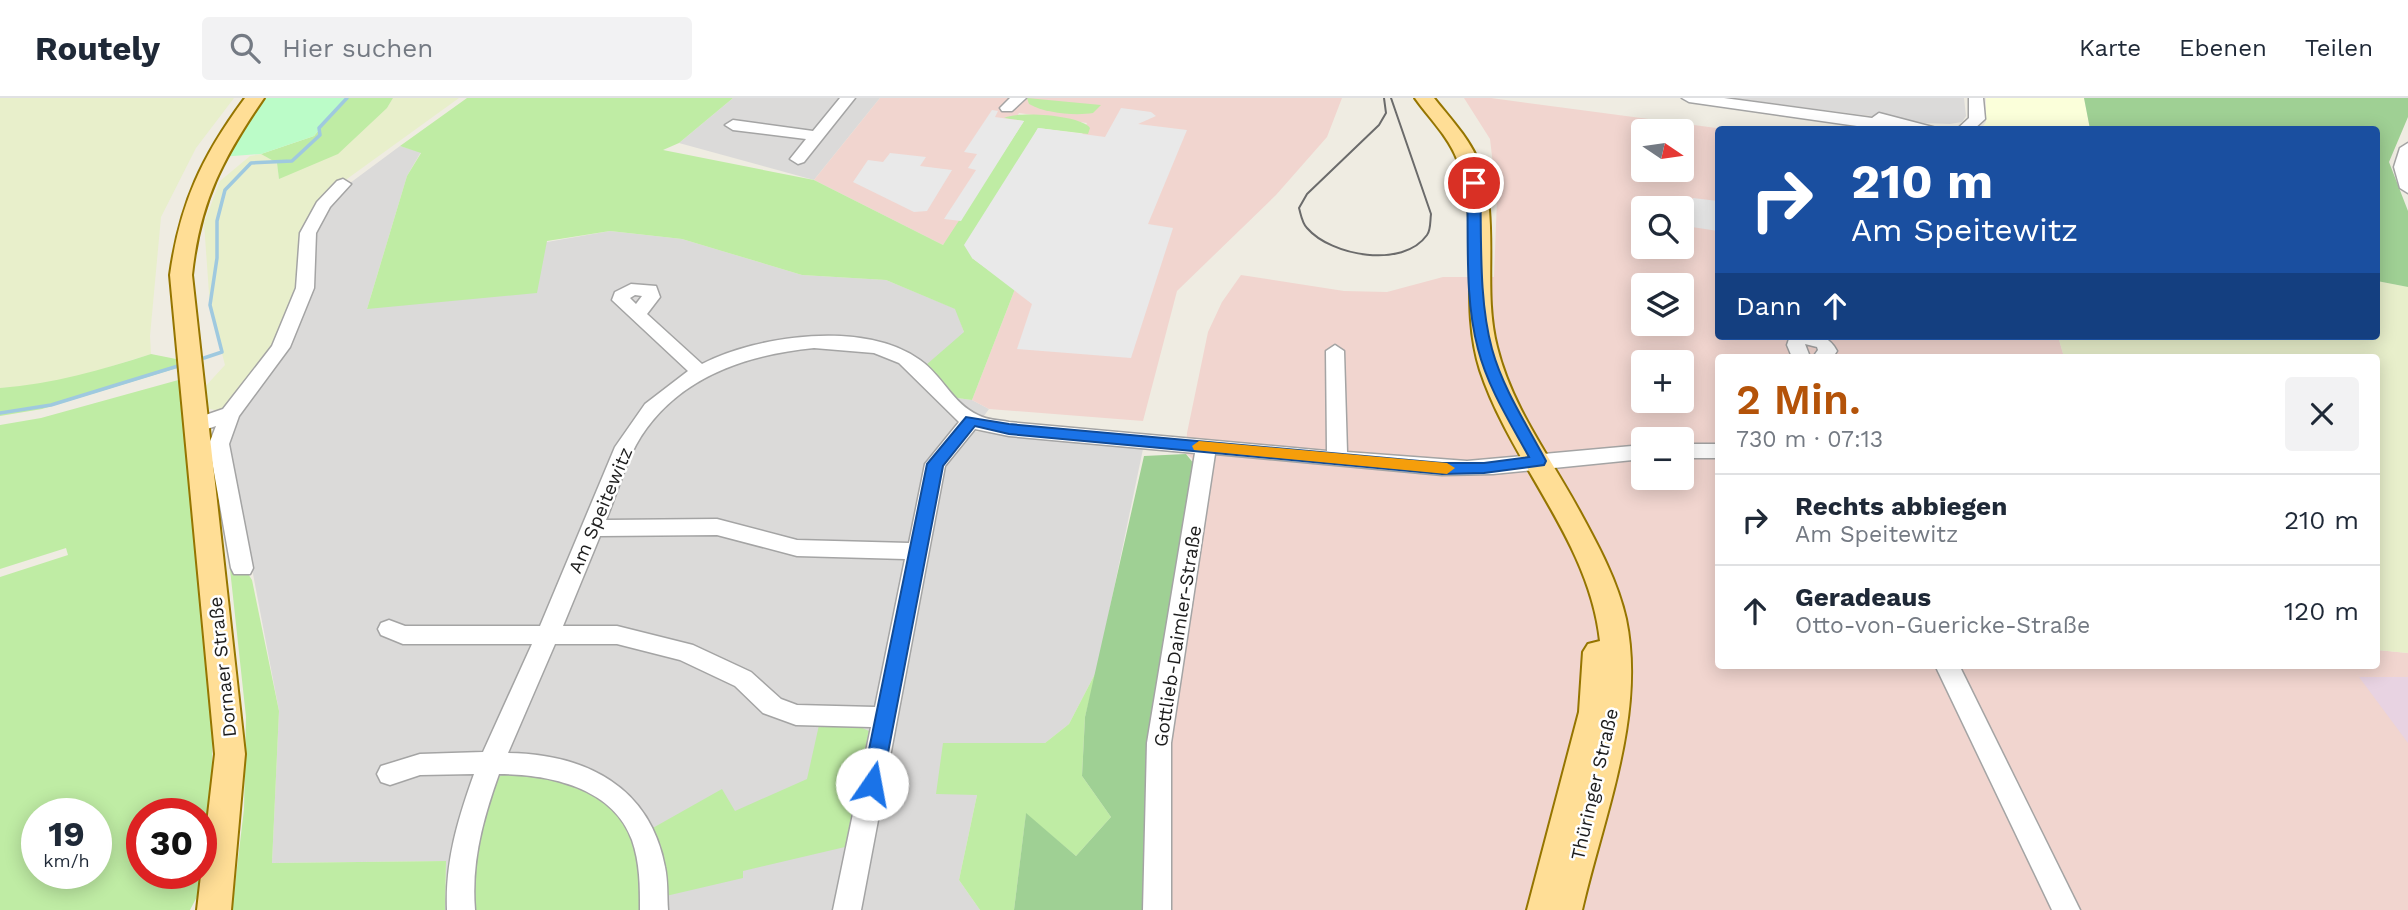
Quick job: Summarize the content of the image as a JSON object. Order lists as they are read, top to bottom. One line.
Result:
{"streets":{"main road":["Dornaer Straße","Thüringer Straße"],"street":["Am Speitewitz","Gottlieb-Daimler-Straße"]},"north":"right","page":{"header":"Routely","search":"Hier suchen","nav":["Karte","Ebenen","Teilen"],"map_buttons":["+","−"],"turn":["210 m","Am Speitewitz"],"then":"Dann","heading":["2 Min.","730 m · 07:13"],"list":[{"name":"Rechts abbiegen","note":"Am Speitewitz","value":"210 m"},{"name":"Geradeaus","note":"Otto-von-Guericke-Straße","value":"120 m"}],"speed":"19 km/h","limit":"30"}}
